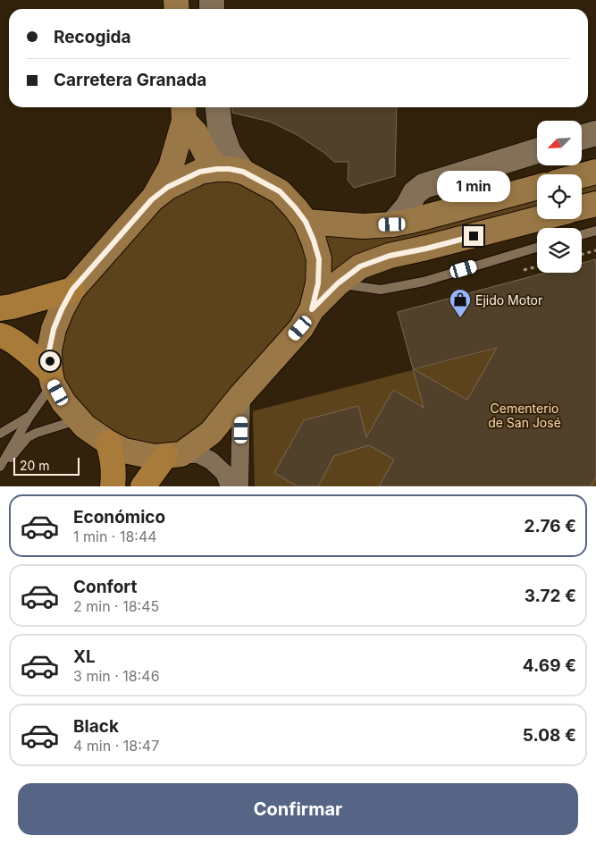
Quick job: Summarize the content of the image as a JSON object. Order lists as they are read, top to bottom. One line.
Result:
{"parks":["Cementerio de San José"],"places":{"shop":["Ejido Motor"]},"scale_bar":"20 m","north":"bottom left","page":{"banner":["Recogida","Carretera Granada"],"bubble":"1 min","scale":"20 m","list":[{"name":"Económico","note":"1 min · 18:44","value":"2.76 €"},{"name":"Confort","note":"2 min · 18:45","value":"3.72 €"},{"name":"XL","note":"3 min · 18:46","value":"4.69 €"},{"name":"Black","note":"4 min · 18:47","value":"5.08 €"}],"buttons":"Confirmar"}}
